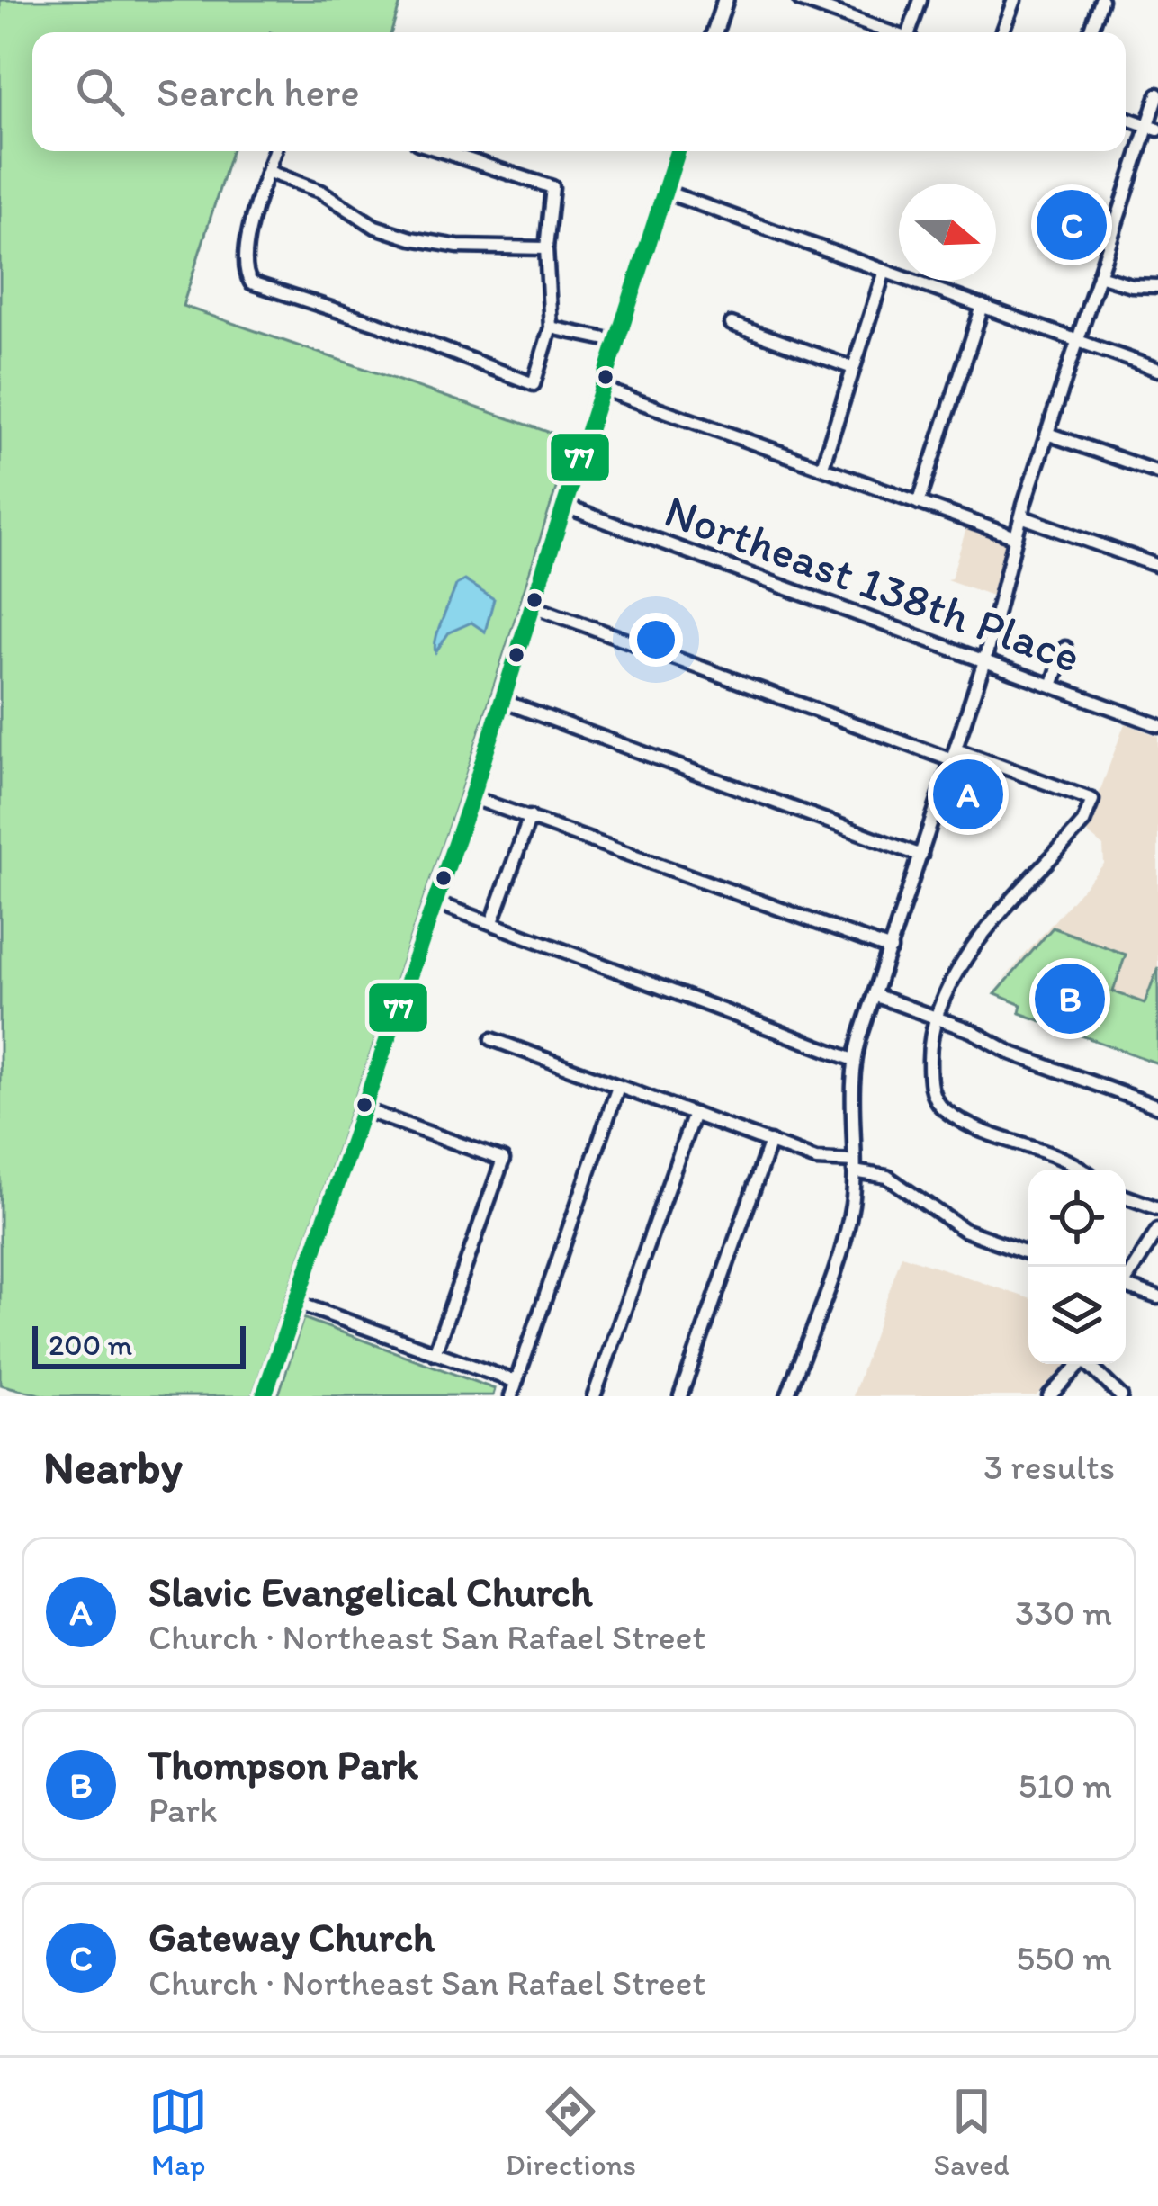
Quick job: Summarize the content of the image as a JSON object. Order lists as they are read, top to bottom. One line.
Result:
{"streets":{"street":["Northeast 138th Place"]},"lines":["transit line 77"],"scale_bar":"200 m","north":"right","page":{"search":"Search here","pins":["C","A","B"],"scale":"200 m","heading":["Nearby","3 results"],"list":[{"mark":"A","name":"Slavic Evangelical Church","note":"Church · Northeast San Rafael Street","value":"330 m"},{"mark":"B","name":"Thompson Park","note":"Park","value":"510 m"},{"mark":"C","name":"Gateway Church","note":"Church · Northeast San Rafael Street","value":"550 m"}],"nav":["Map","Directions","Saved"]}}
